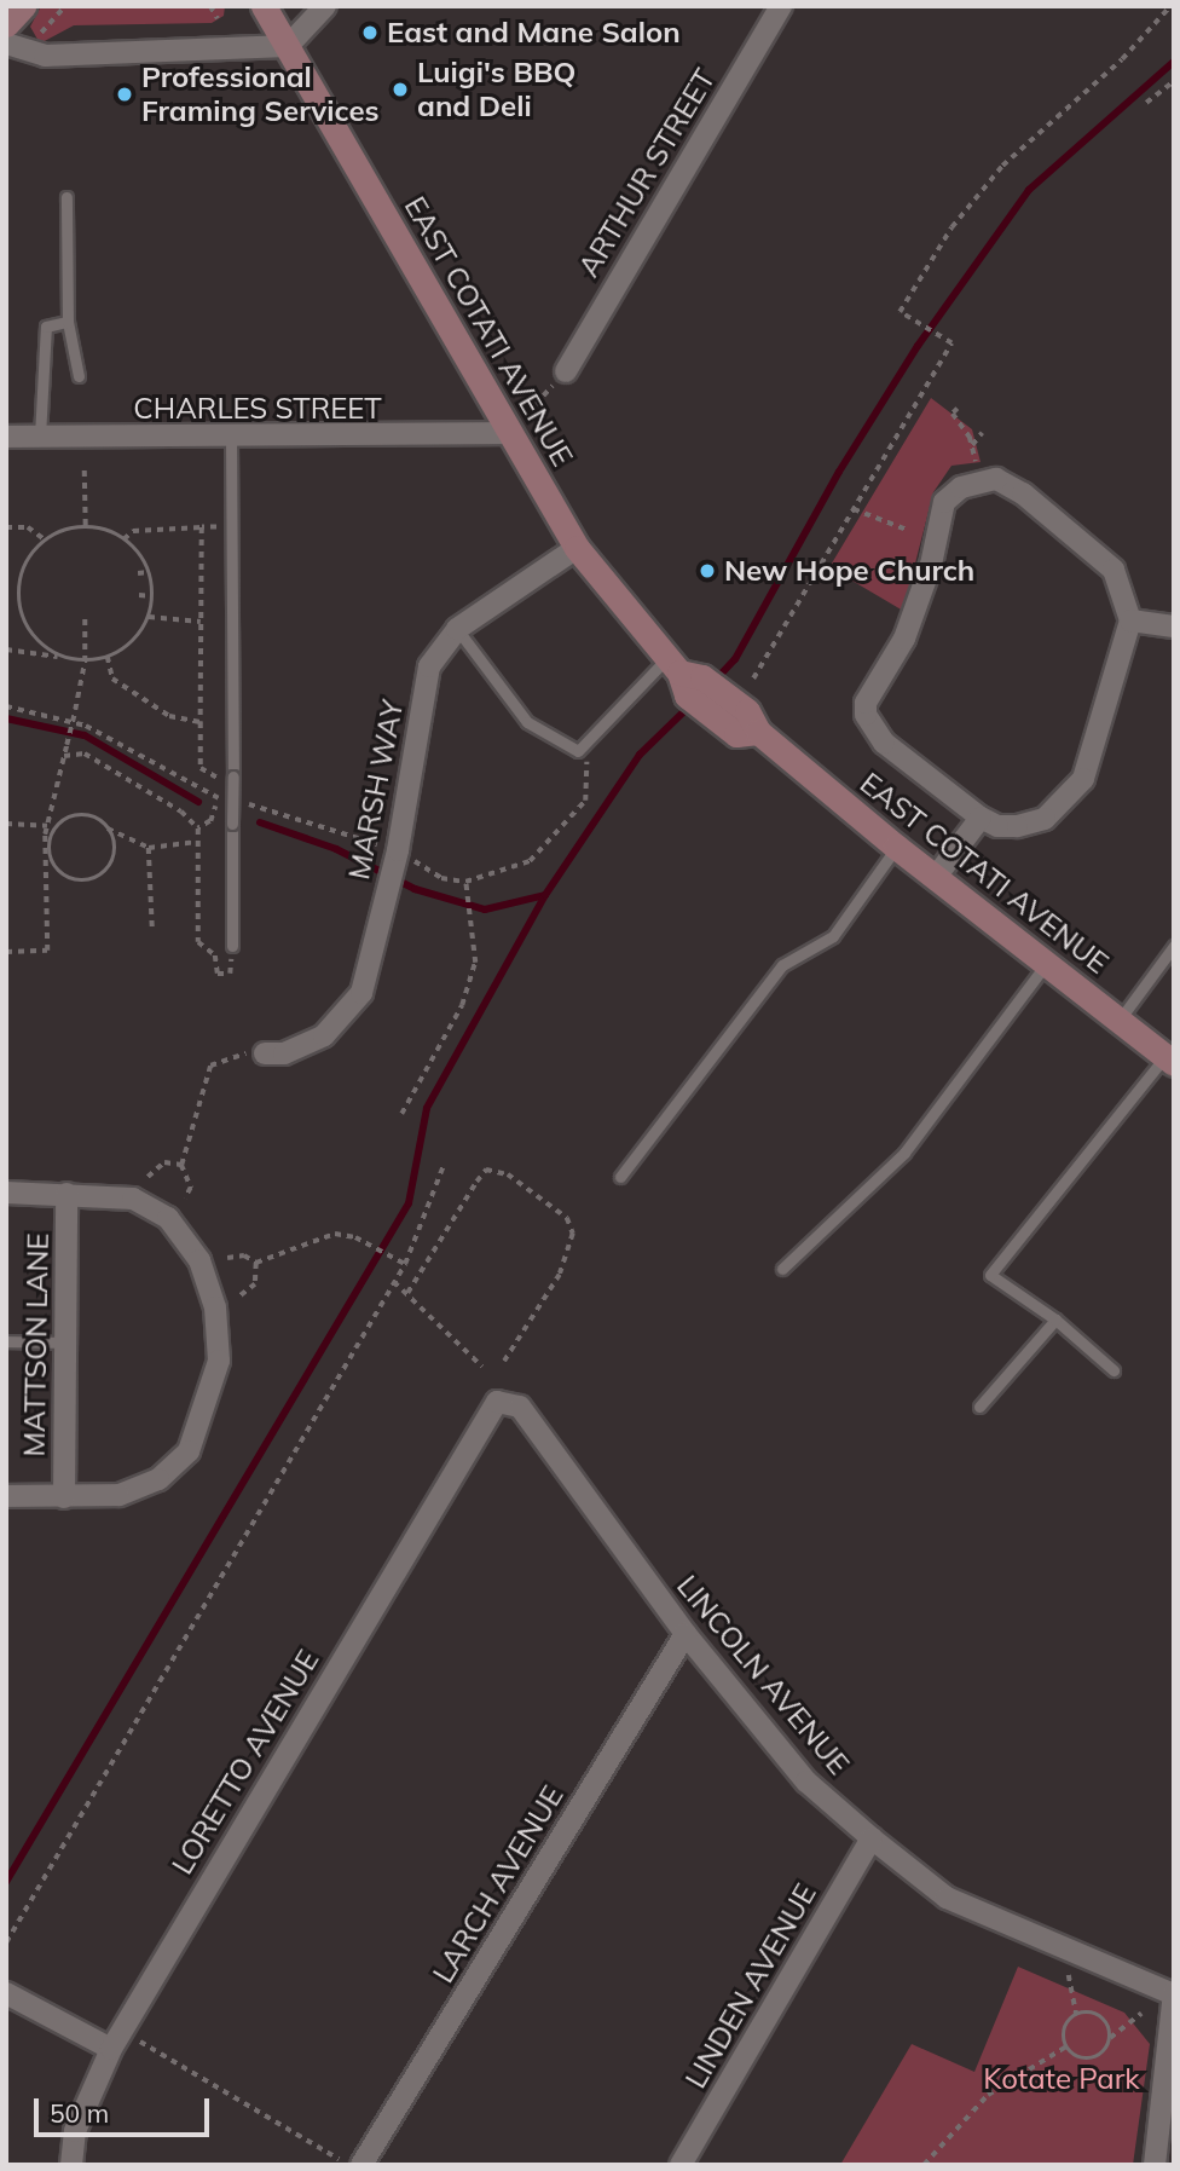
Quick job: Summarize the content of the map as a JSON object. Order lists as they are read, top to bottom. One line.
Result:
{"streets":{"main road":["EAST COTATI AVENUE"],"street":["ARTHUR STREET","CHARLES STREET","MARSH WAY","MATTSON LANE","LINCOLN AVENUE","LORETTO AVENUE","LARCH AVENUE","LINDEN AVENUE"]},"crossings":[["EAST COTATI AVENUE","CHARLES STREET"],["EAST COTATI AVENUE","MARSH WAY"],["LINCOLN AVENUE","LORETTO AVENUE"],["LINCOLN AVENUE","LARCH AVENUE"],["LINCOLN AVENUE","LINDEN AVENUE"]],"parks":["Kotate Park"],"places":["East and Mane Salon","Luigi's BBQ and Deli","Professional Framing Services","New Hope Church"],"scale_bar":"50 m"}
